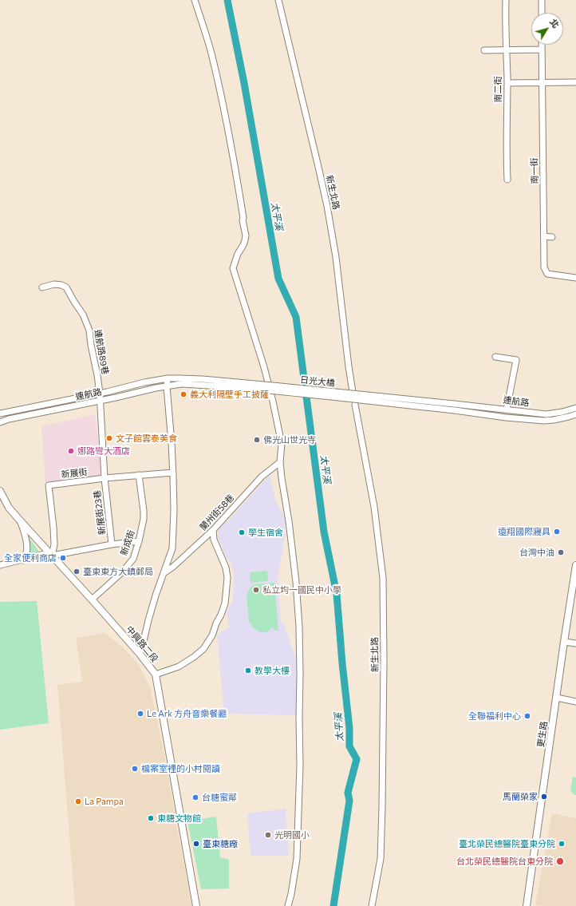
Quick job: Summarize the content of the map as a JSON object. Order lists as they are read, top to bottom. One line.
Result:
{"streets":{"main road":["中興路二段","更生路"],"street":["南二街","南一街","新生北路","連航路89巷","日光大橋","連航路","新展街","新展街23巷","蘭州街58巷","新成街"]},"crossings":[["連航路89巷","連航路"],["連航路89巷","新展街23巷"],["日光大橋","連航路"],["連航路","新展街23巷"],["新展街","新展街23巷"],["新展街","新成街"],["新展街","中興路二段"],["新成街","中興路二段"]],"water":["太平溪"],"places":["義大利隔壁手工披薩","文子館雲泰美食","佛光山世光寺","娜路彎大酒店","遠翔國際寢具","學生宿舍","台灣中油","全家便利商店","臺東東方大鎮郵局","私立均一國民中小學","教學大樓","Le Ark 方舟音樂餐廳","全聯福利中心","檔案室裡的小村閱讀","馬蘭榮家","台糖蜜鄰","La Pampa","東糖文物館","光明國小","臺東糖廠","臺北榮民總醫院臺東分院","台北榮民總醫院台東分院"],"north":"top right"}
